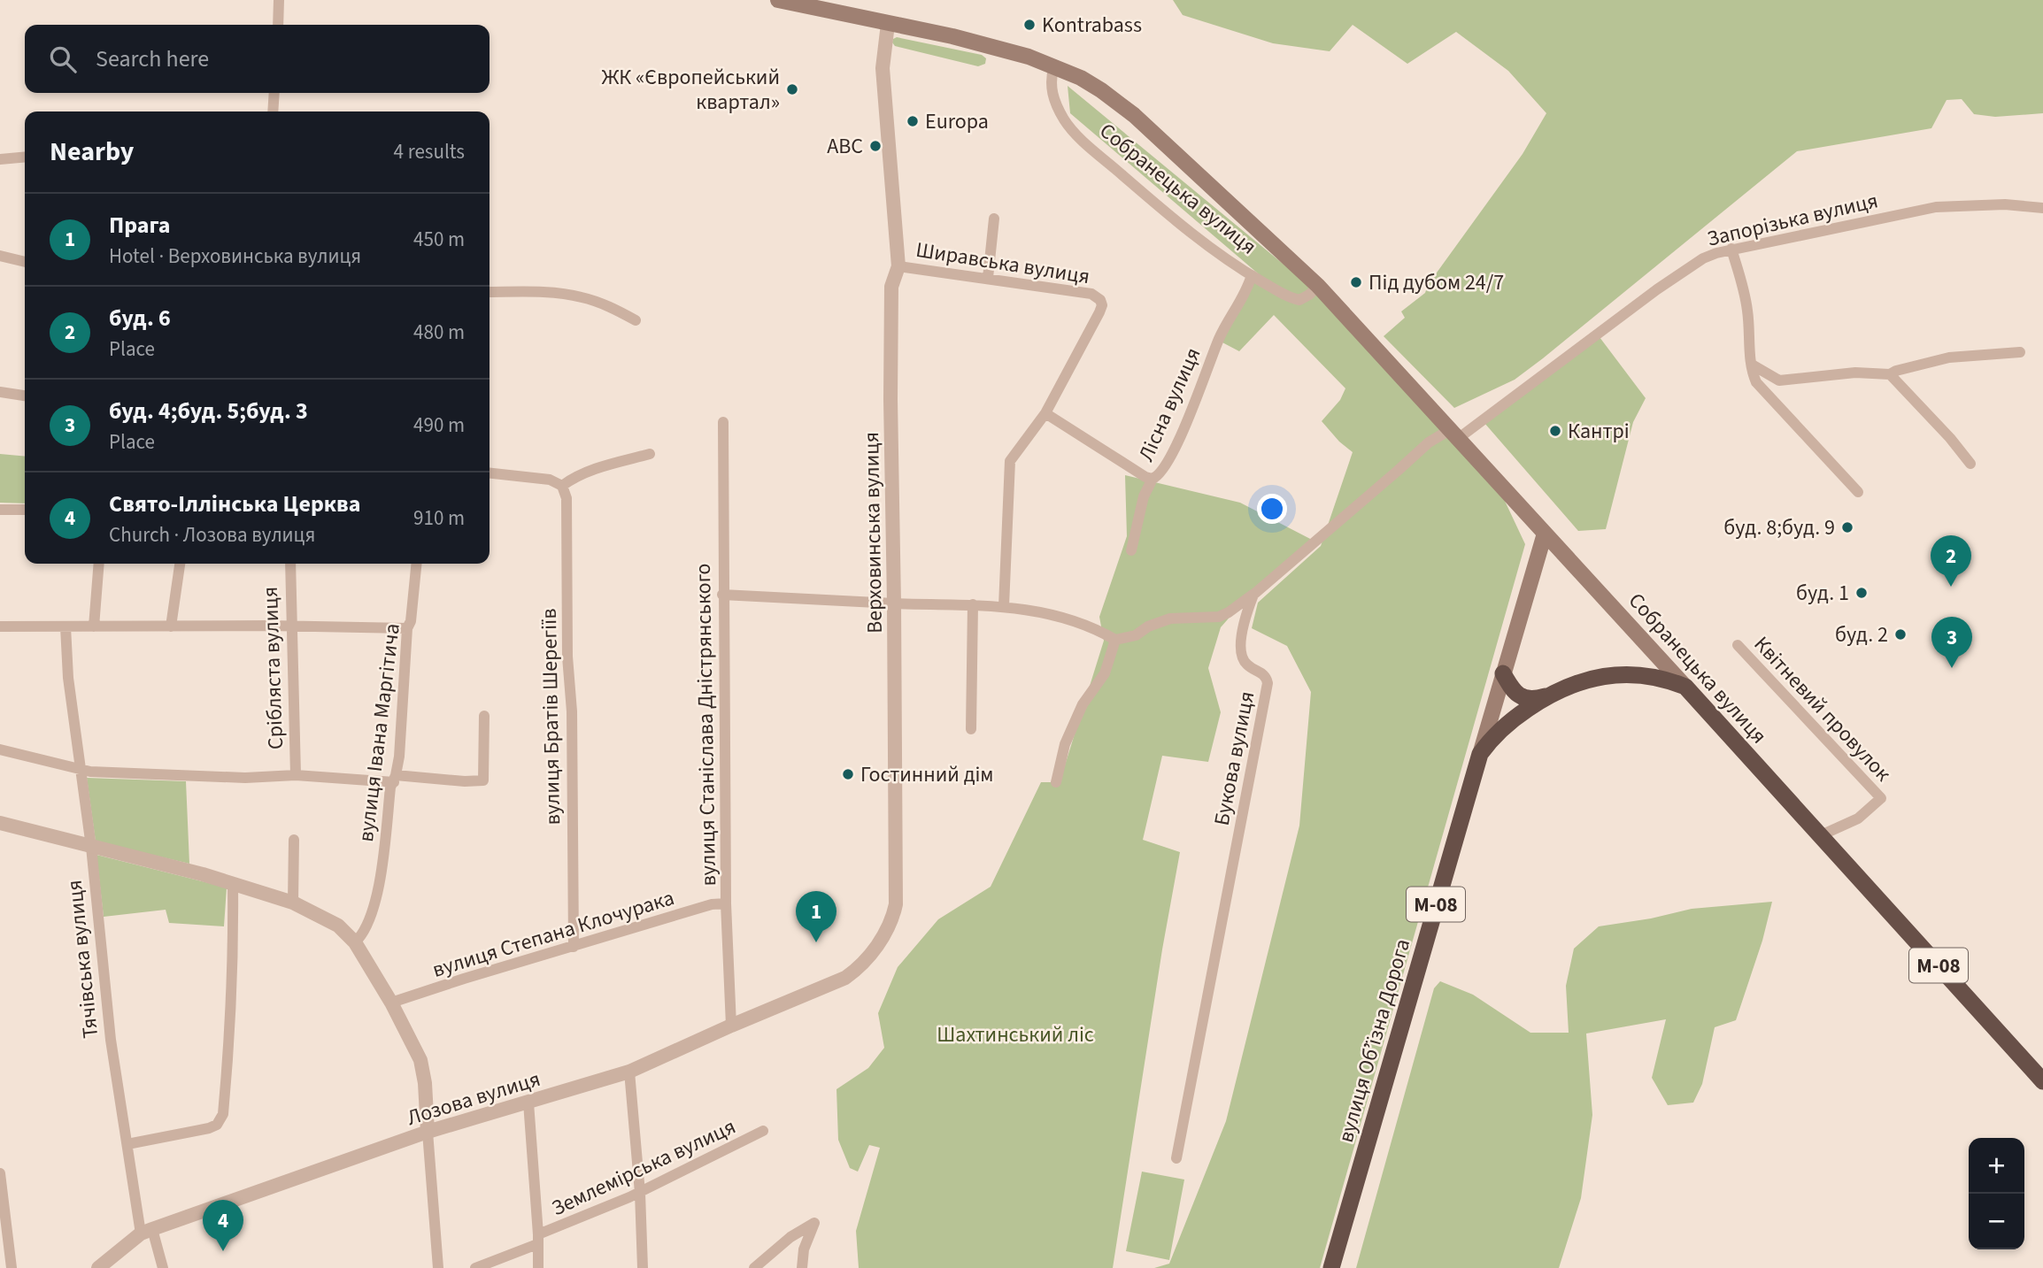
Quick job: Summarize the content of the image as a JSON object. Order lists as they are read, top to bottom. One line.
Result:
{"streets":{"highway":["Собранецька вулиця","М-08","вулиця Обʼїзна Дорога"],"street":["Запорізька вулиця","Ширавська вулиця","Лісна вулиця","Верховинська вулиця","Срібляста вулиця","Квітневий провулок","вулиця Братів Шерегіїв","вулиця Станіслава Дністрянського","вулиця Івана Маргітича","Букова вулиця","вулиця Степана Клочурака","Тячівська вулиця","Лозова вулиця","Землемірська вулиця"]},"crossings":[["Собранецька вулиця","Запорізька вулиця"],["Собранецька вулиця","Лісна вулиця"],["Собранецька вулиця","Верховинська вулиця"],["Собранецька вулиця","Квітневий провулок"],["Собранецька вулиця","Букова вулиця"],["Собранецька вулиця","вулиця Обʼїзна Дорога"],["Запорізька вулиця","Букова вулиця"],["Ширавська вулиця","Верховинська вулиця"],["Верховинська вулиця","Лозова вулиця"],["вулиця Братів Шерегіїв","вулиця Степана Клочурака"],["вулиця Станіслава Дністрянського","вулиця Степана Клочурака"],["вулиця Станіслава Дністрянського","Лозова вулиця"],["Тячівська вулиця","Лозова вулиця"]],"parks":["Шахтинський ліс"],"places":["Kontrabass","ЖК «Європейський квартал»","Europa","ABC","Під дубом 24/7","Кантрі","буд. 8;буд. 9","буд. 1","буд. 2","Гостинний дім"],"page":{"search":"Search here","heading":["Nearby","4 results"],"list":[{"mark":"1","name":"Прага","note":"Hotel · Верховинська вулиця","value":"450 m"},{"mark":"2","name":"буд. 6","note":"Place","value":"480 m"},{"mark":"3","name":"буд. 4;буд. 5;буд. 3","note":"Place","value":"490 m"},{"mark":"4","name":"Свято-Іллінська Церква","note":"Church · Лозова вулиця","value":"910 m"}],"pins":["2","3","1","4"],"map_buttons":["+","−"]}}
